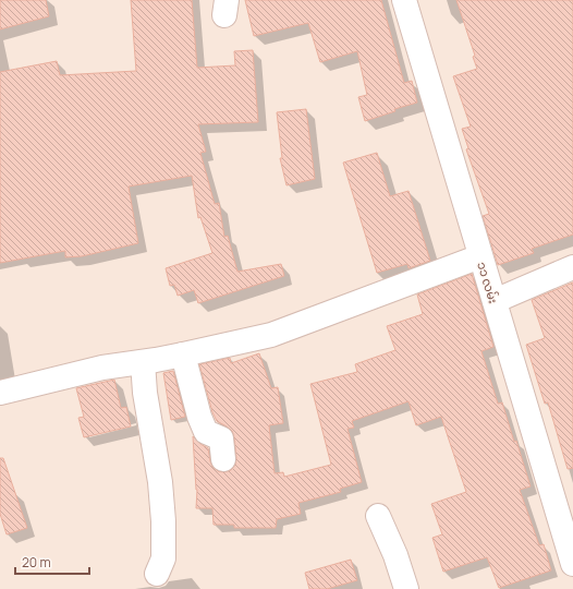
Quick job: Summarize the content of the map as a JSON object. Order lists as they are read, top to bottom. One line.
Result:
{"streets":{"street":["၁၁ လမ်း"]},"scale_bar":"20 m"}
